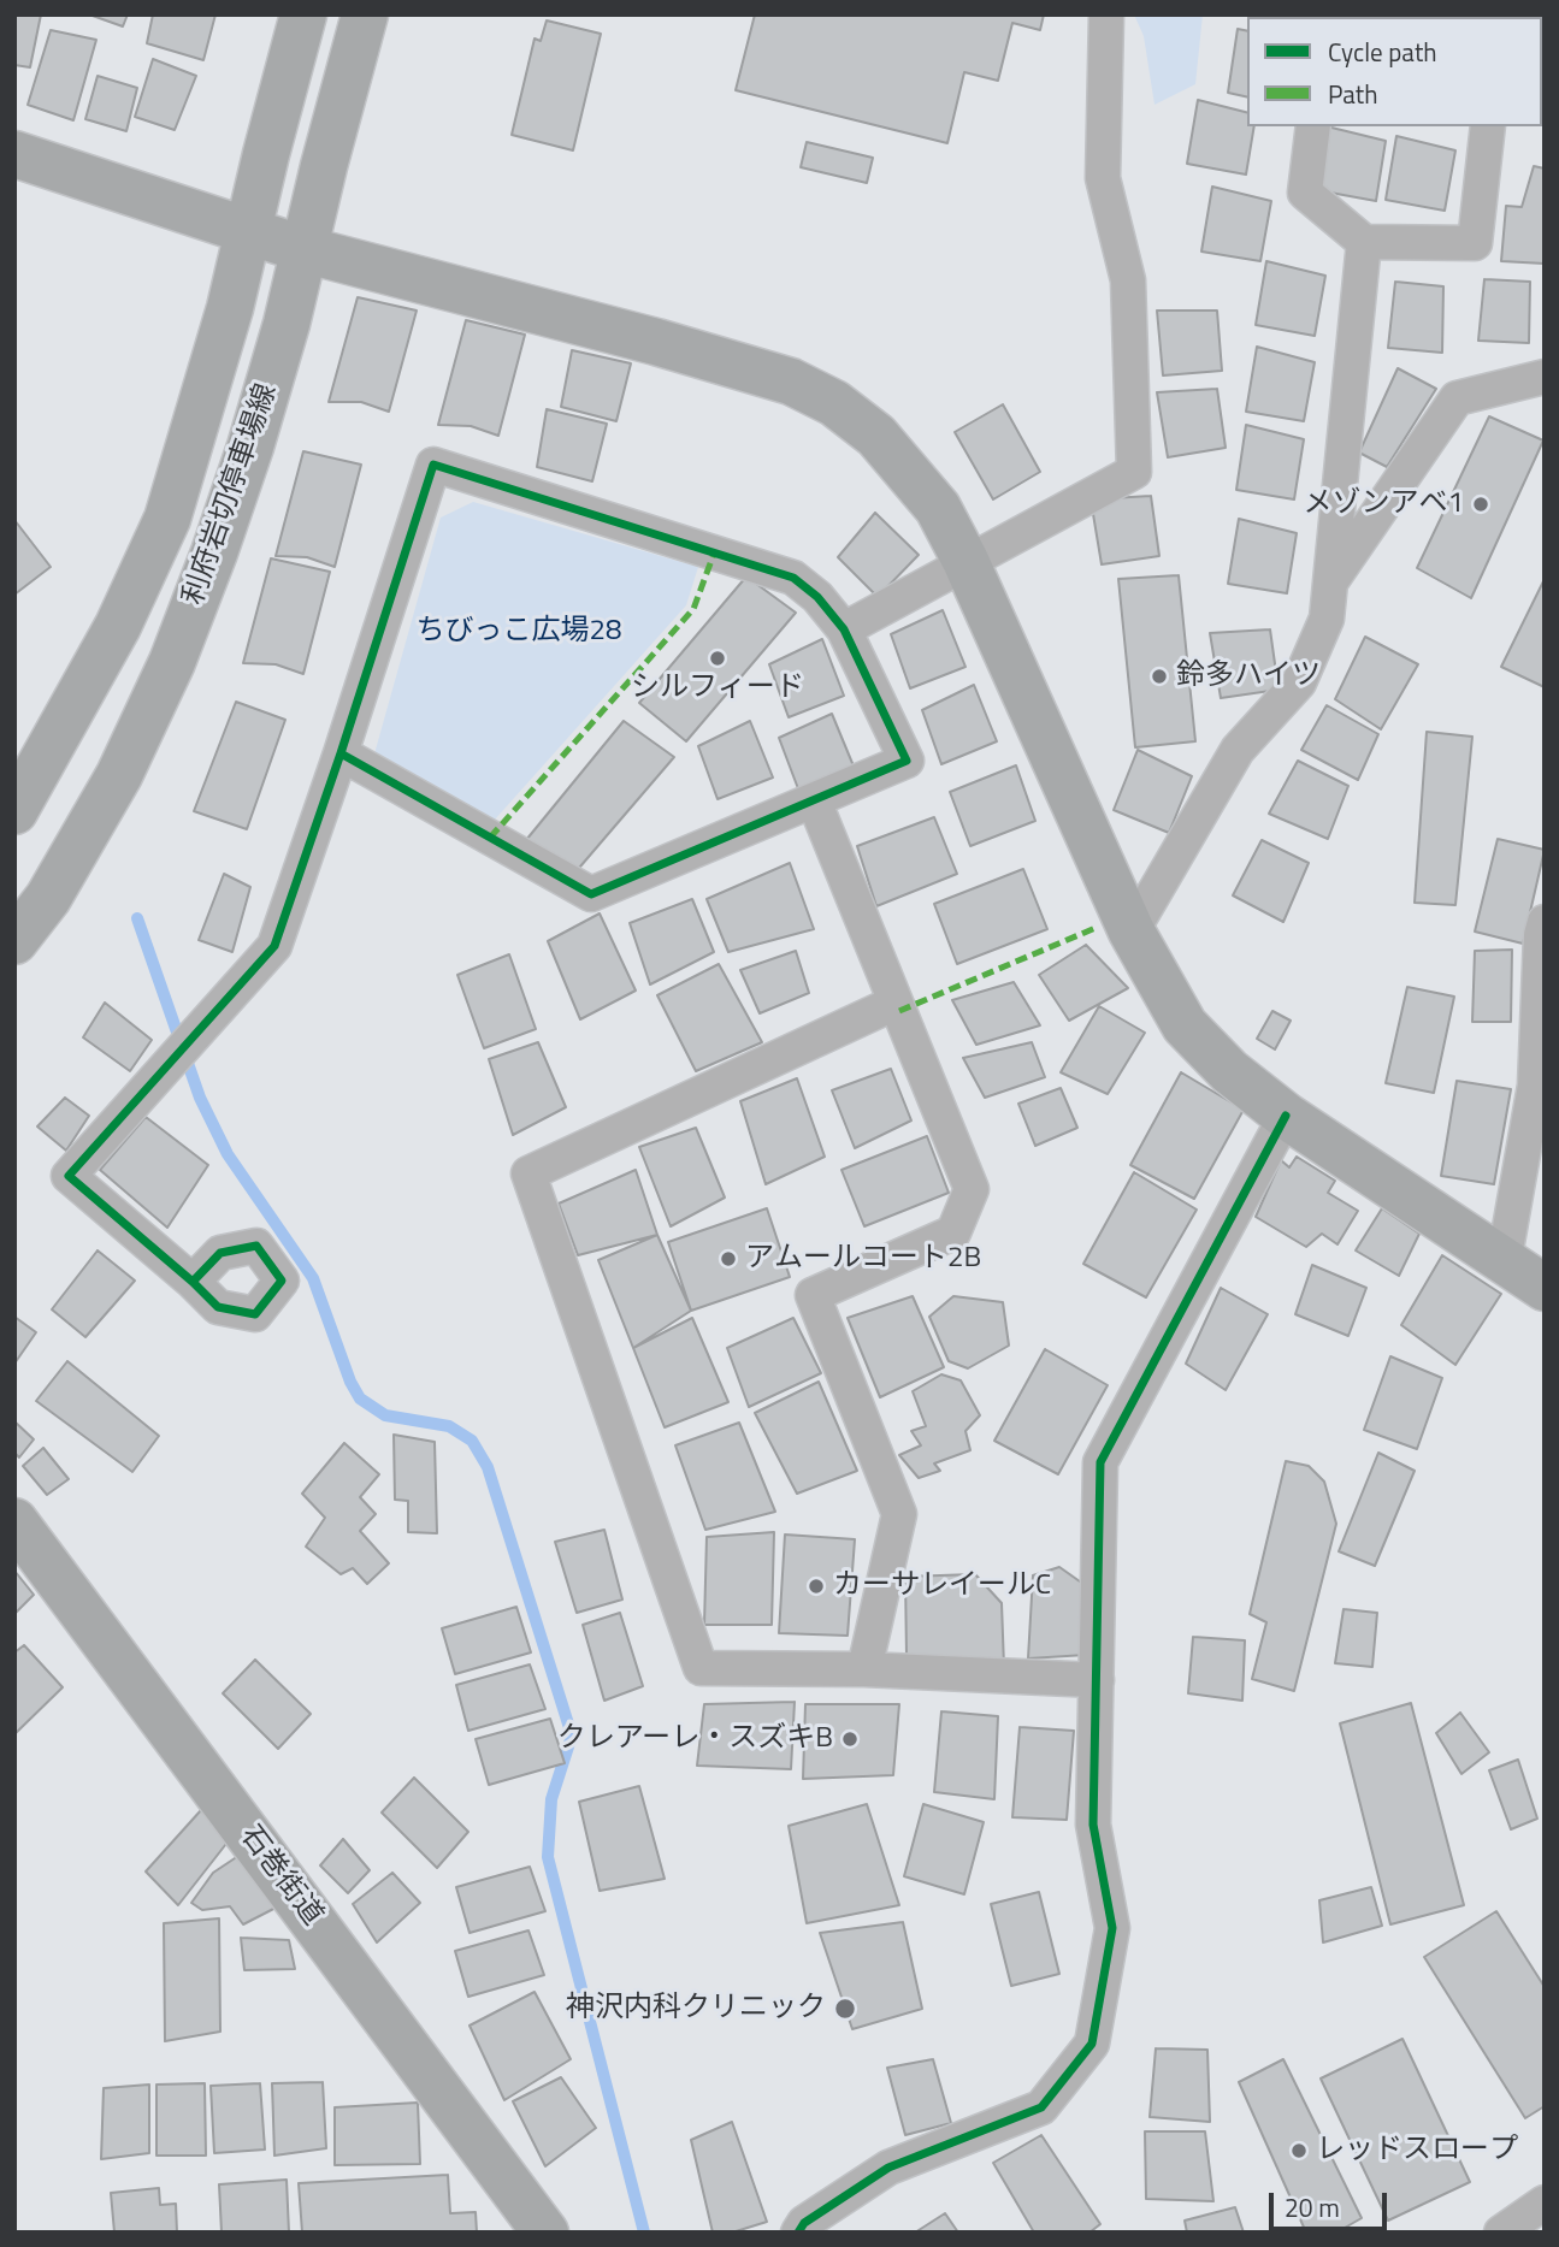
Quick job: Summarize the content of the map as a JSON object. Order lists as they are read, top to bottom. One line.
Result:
{"streets":{"street":["利府岩切停車場線","石巻街道"]},"parks":["ちびっこ広場28"],"places":["メゾンアベ1","シルフィード","鈴多ハイツ","アムールコート2B","カーサレイールC","クレアーレ・スズキB","神沢内科クリニック","レッドスロープ"],"legend":["Cycle path","Path"],"scale_bar":"20 m"}
